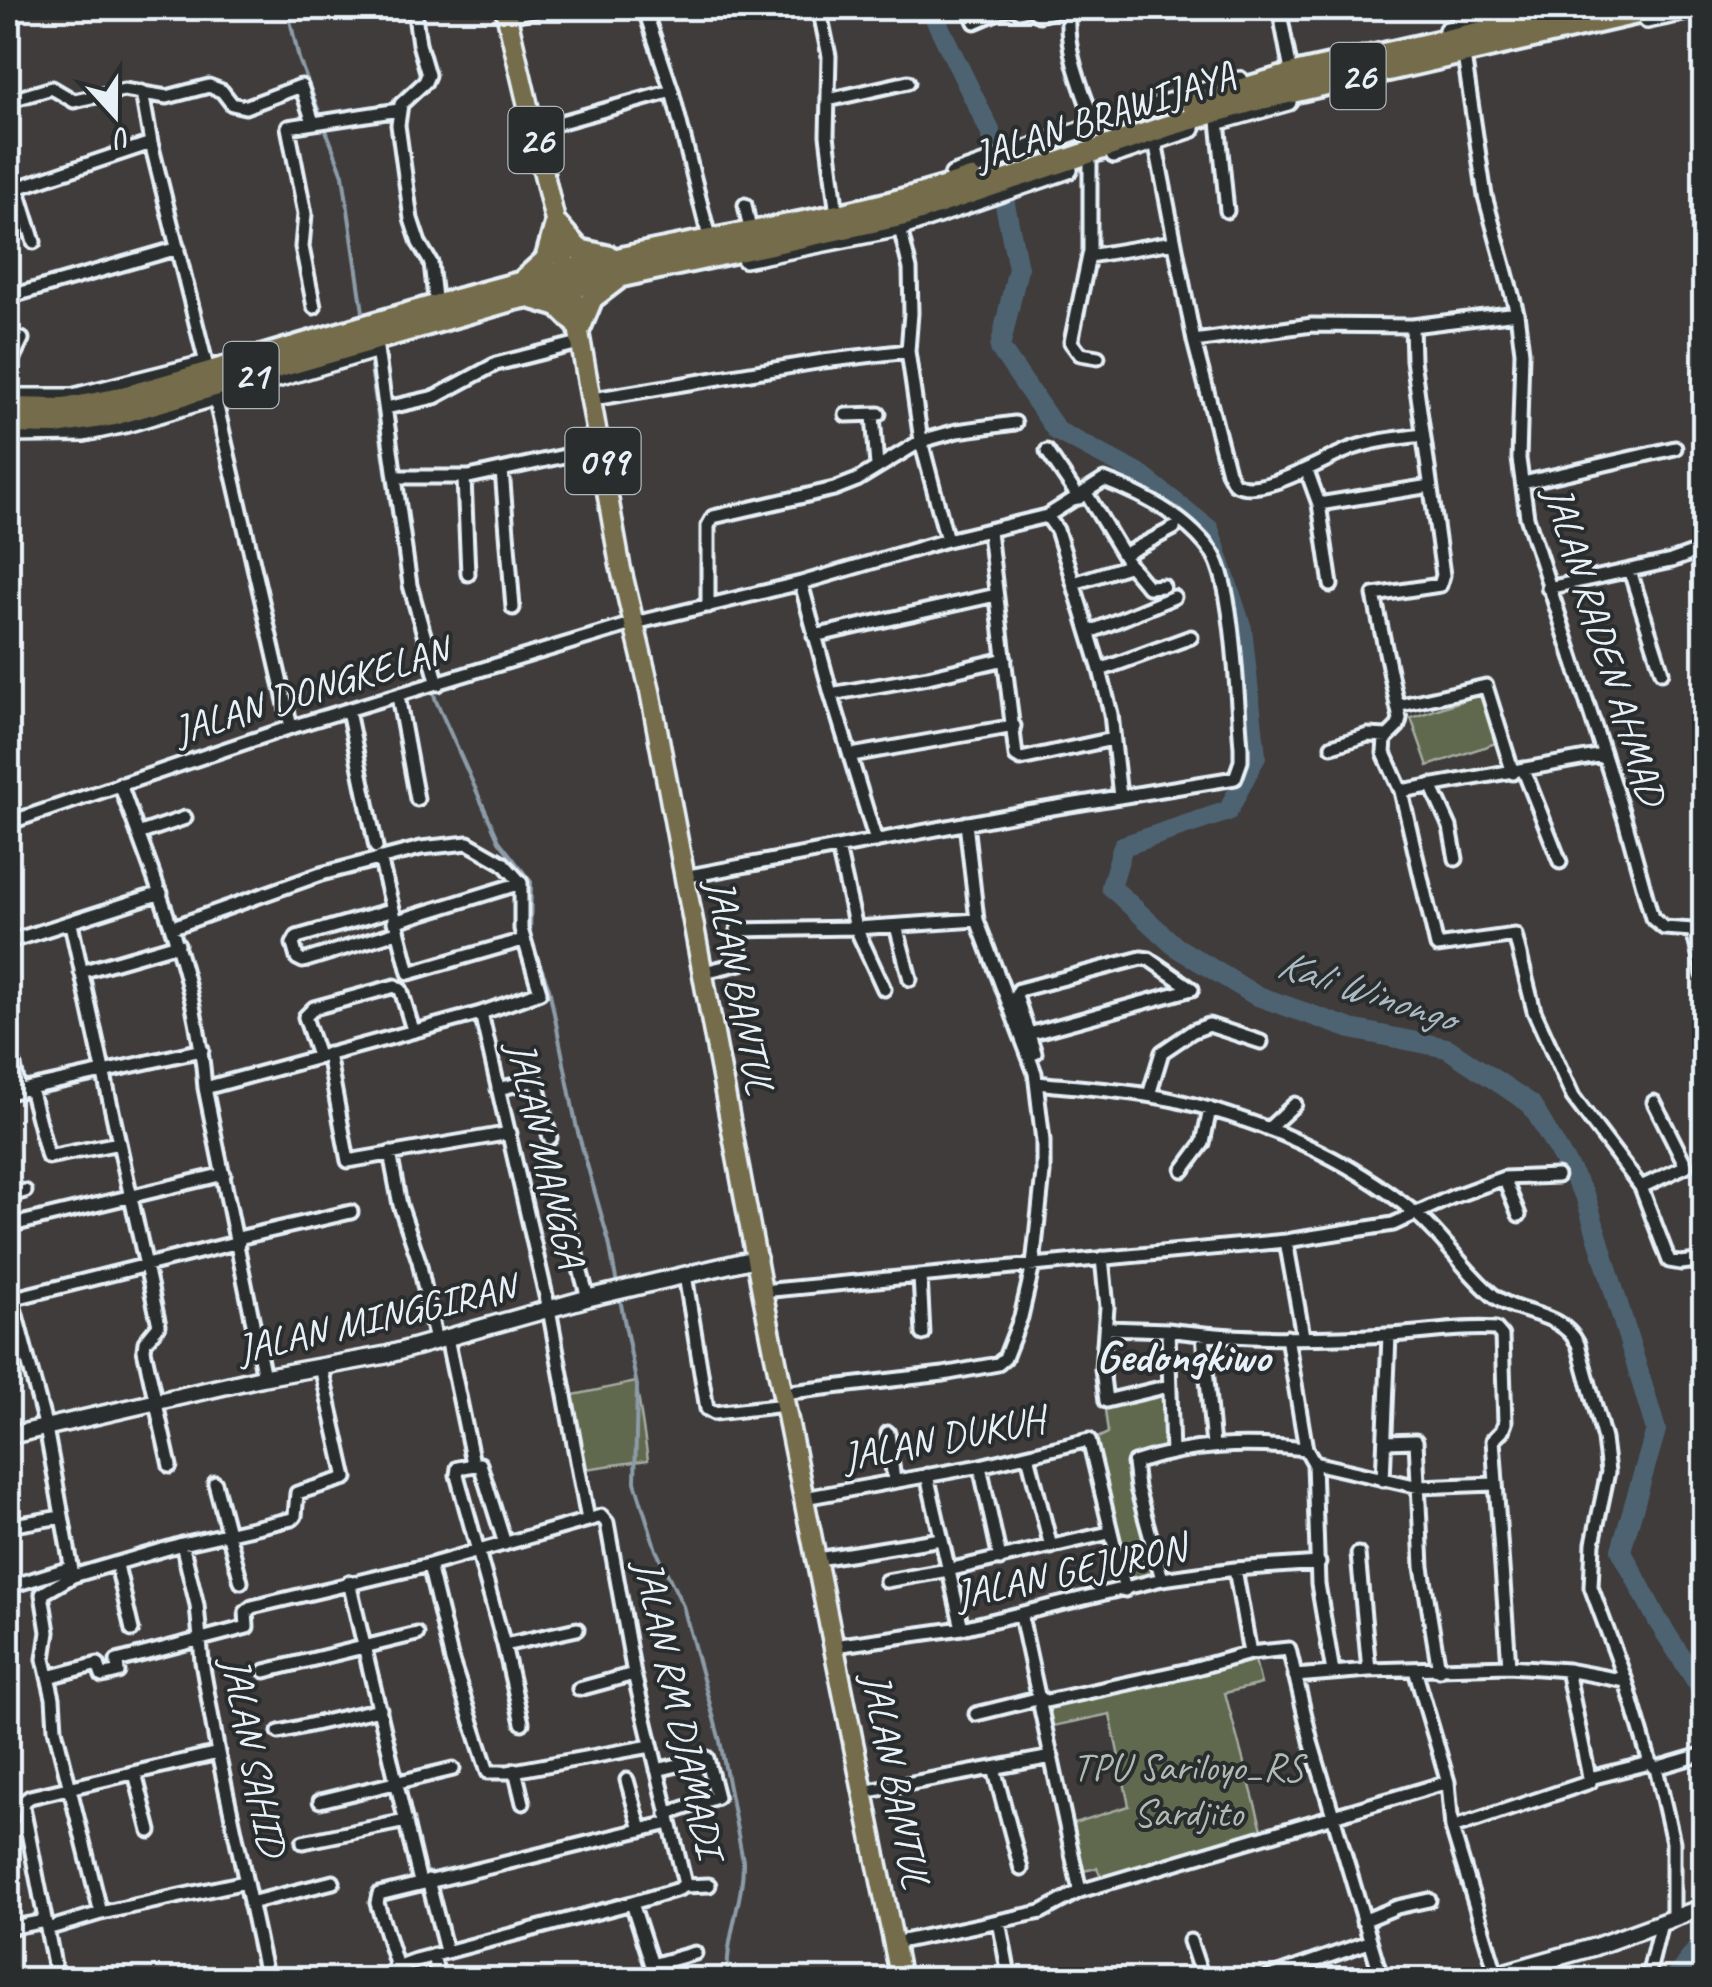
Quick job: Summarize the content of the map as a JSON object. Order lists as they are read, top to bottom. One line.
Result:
{"streets":{"highway":["26","JALAN BRAWIJAYA","21"],"main road":["099","JALAN BANTUL"],"street":["JALAN RADEN AHMAD","JALAN DONGKELAN","JALAN MANGGA","JALAN MINGGIRAN","JALAN DUKUH","JALAN GEJURON","JALAN RM DJAMADI","JALAN SAHID"]},"crossings":[["JALAN BRAWIJAYA","21"],["JALAN BRAWIJAYA","JALAN BANTUL"],["21","JALAN BANTUL"],["JALAN DONGKELAN","JALAN BANTUL"],["JALAN BANTUL","JALAN MINGGIRAN"],["JALAN BANTUL","JALAN DUKUH"],["JALAN BANTUL","JALAN GEJURON"],["JALAN MANGGA","JALAN MINGGIRAN"],["JALAN MANGGA","JALAN RM DJAMADI"],["JALAN MINGGIRAN","JALAN RM DJAMADI"]],"districts":["Gedongkiwo"],"water":["Kali Winongo"],"parks":["TPU Sariloyo_RS Sardjito"],"north":"bottom"}
